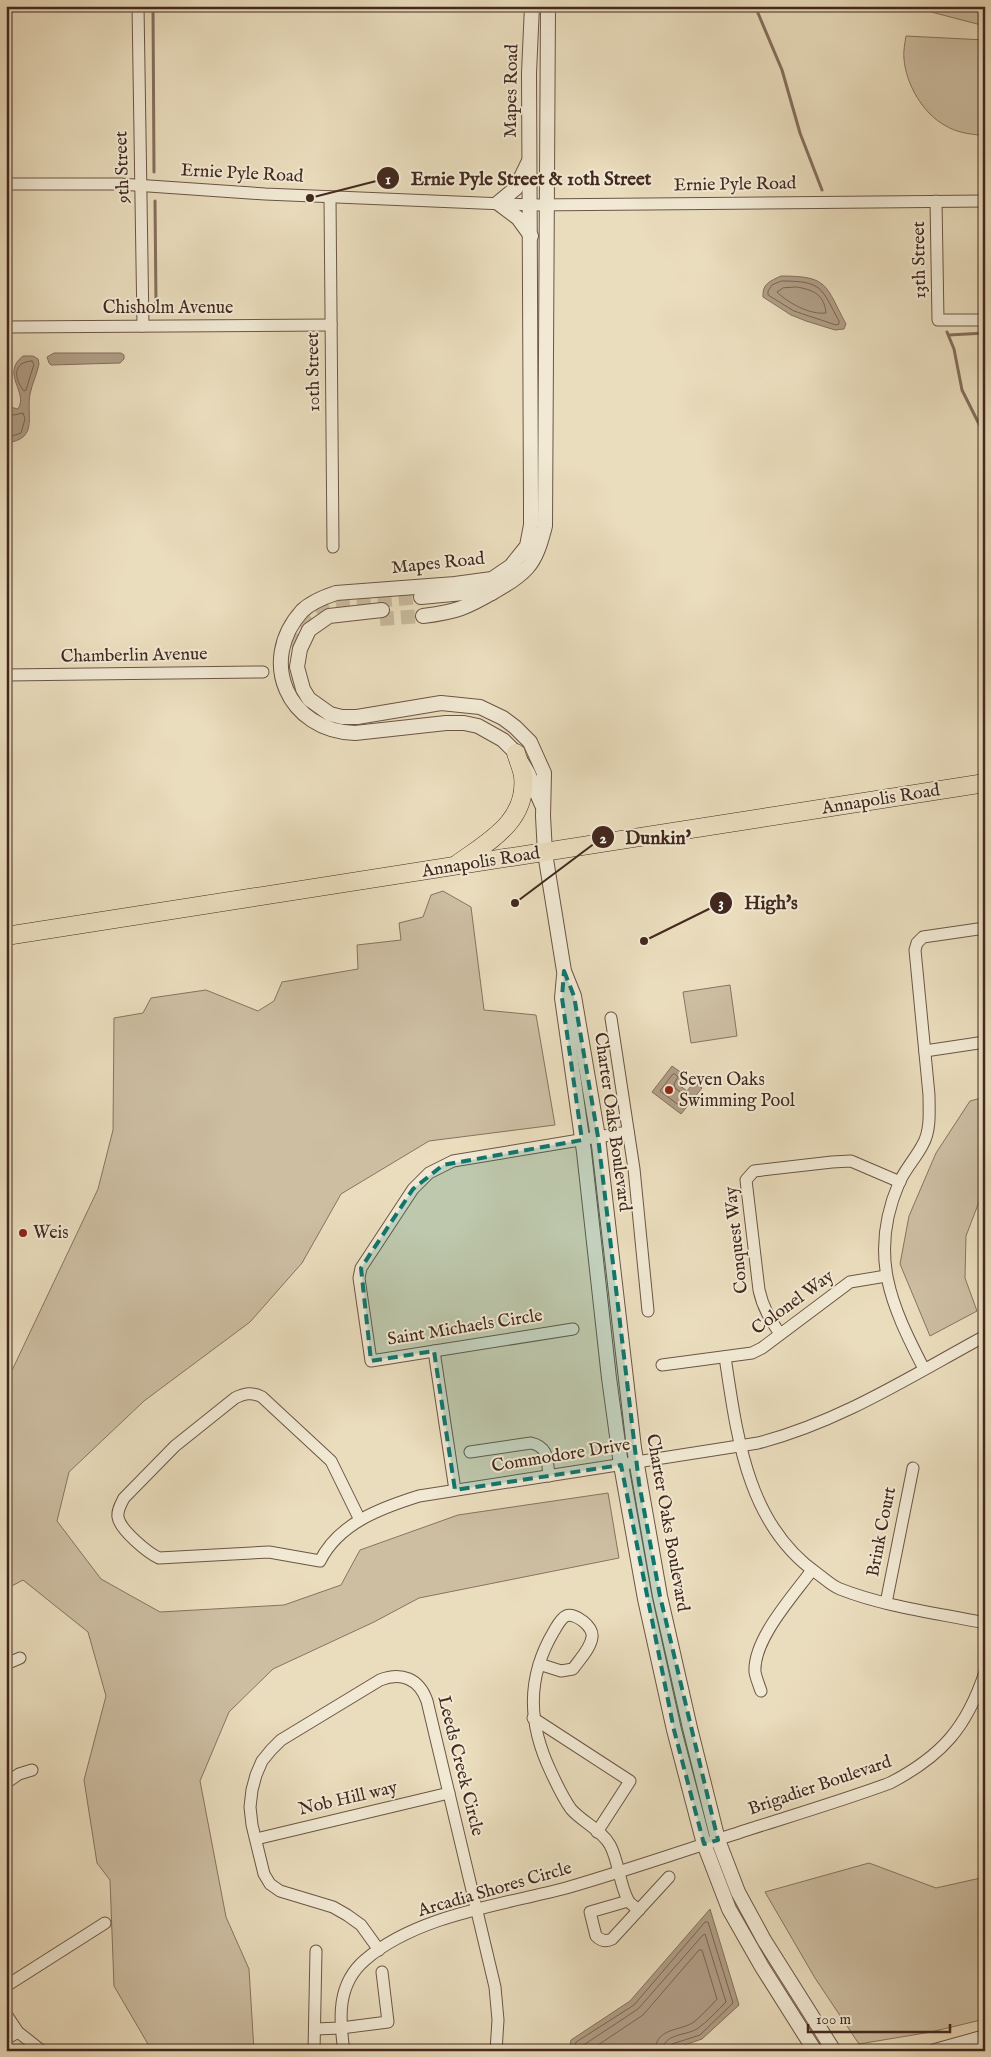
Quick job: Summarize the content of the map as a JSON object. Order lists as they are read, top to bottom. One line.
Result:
{"streets":{"main road":["Annapolis Road"],"street":["Mapes Road","9th Street","Ernie Pyle Road","13th Street","Chisholm Avenue","10th Street","Chamberlin Avenue","Charter Oaks Boulevard","Conquest Way","Colonel Way","Saint Michaels Circle","Commodore Drive","Brink Court","Leeds Creek Circle","Brigadier Boulevard","Nob Hill way","Arcadia Shores Circle"]},"crossings":[["Mapes Road","Ernie Pyle Road"],["Mapes Road","Annapolis Road"],["Mapes Road","Charter Oaks Boulevard"],["9th Street","Ernie Pyle Road"],["9th Street","Chisholm Avenue"],["Ernie Pyle Road","13th Street"],["Ernie Pyle Road","10th Street"],["Chisholm Avenue","10th Street"],["Annapolis Road","Charter Oaks Boulevard"],["Charter Oaks Boulevard","Saint Michaels Circle"],["Charter Oaks Boulevard","Commodore Drive"],["Charter Oaks Boulevard","Brigadier Boulevard"],["Charter Oaks Boulevard","Arcadia Shores Circle"],["Conquest Way","Colonel Way"],["Leeds Creek Circle","Nob Hill way"],["Leeds Creek Circle","Arcadia Shores Circle"],["Brigadier Boulevard","Arcadia Shores Circle"]],"places":["Ernie Pyle Street & 10th Street","Dunkin'","High's","Seven Oaks Swimming Pool","Weis"],"scale_bar":"100 m"}
